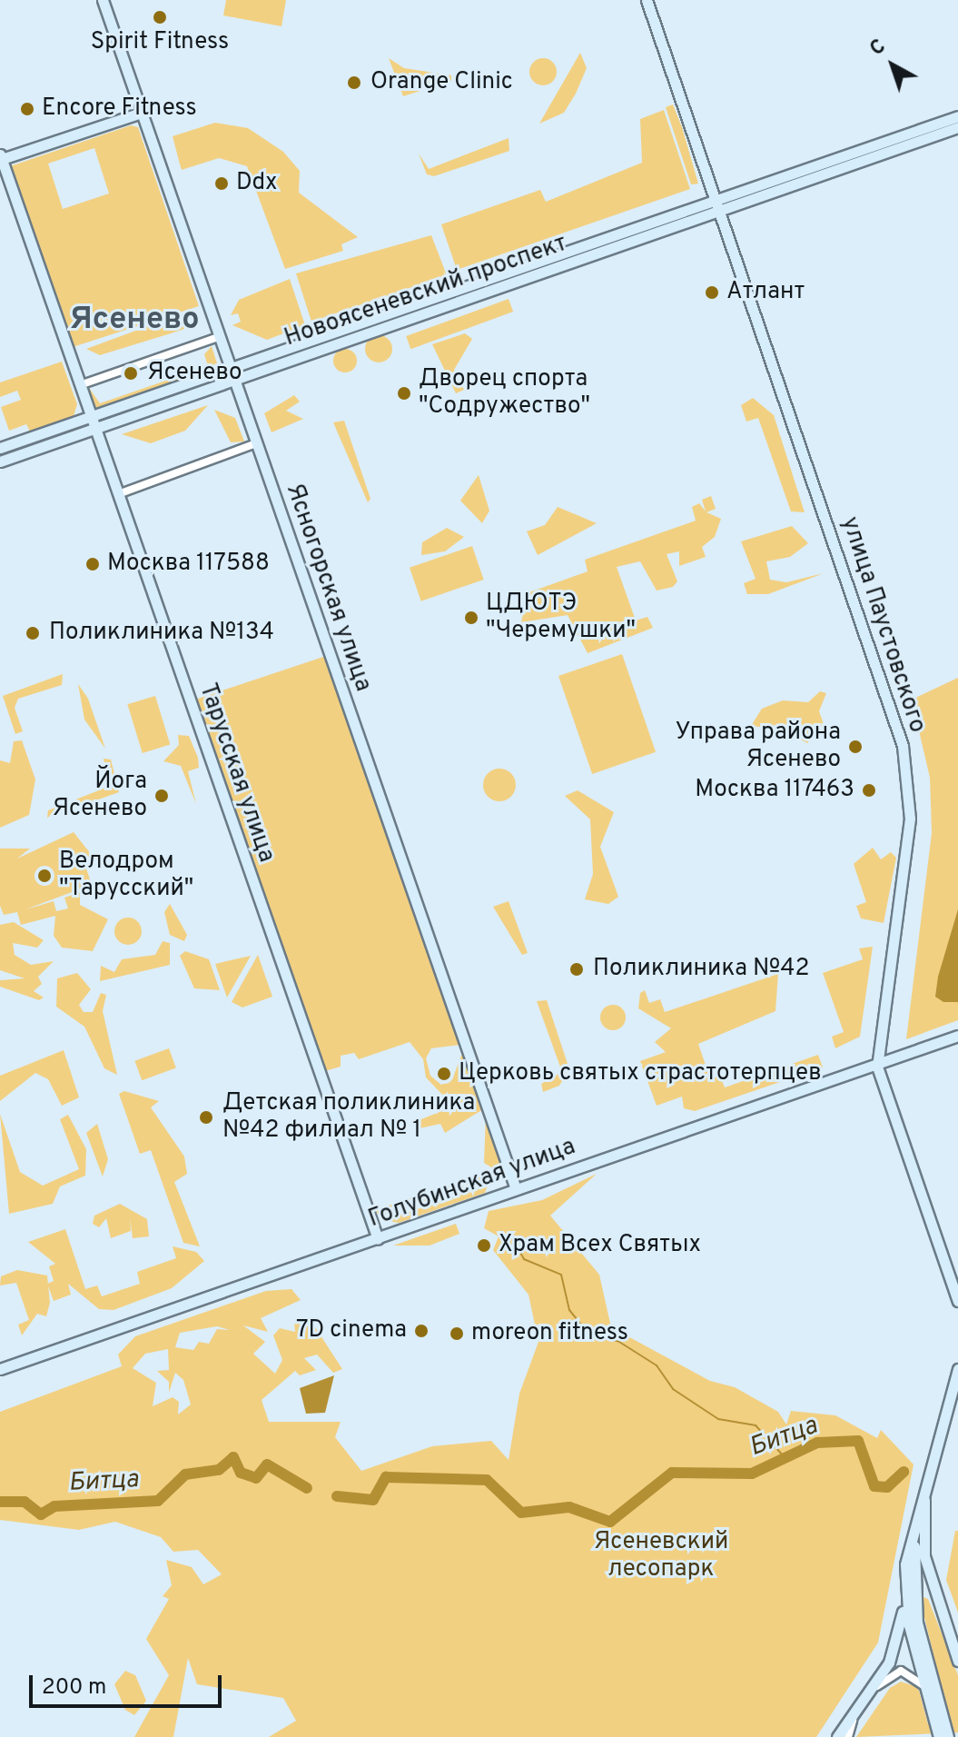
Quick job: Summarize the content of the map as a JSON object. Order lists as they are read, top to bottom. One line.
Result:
{"streets":{"main road":["Новоясеневский проспект","Ясногорская улица","улица Паустовского","Тарусская улица","Голубинская улица"]},"crossings":[["Новоясеневский проспект","Ясногорская улица"],["Новоясеневский проспект","улица Паустовского"],["Новоясеневский проспект","Тарусская улица"],["Ясногорская улица","Голубинская улица"],["улица Паустовского","Голубинская улица"],["Тарусская улица","Голубинская улица"]],"districts":["Ясенево"],"water":["Битца"],"parks":["Ясеневский лесопарк"],"places":["Spirit Fitness","Orange Clinic","Encore Fitness","Ddx","Атлант","Ясенево","Дворец спорта \"Содружество\"","Москва 117588","ЦДЮТЭ \"Черемушки\"","Поликлиника №134","Управа района Ясенево","Москва 117463","Йога Ясенево","Велодром \"Тарусский\"","Поликлиника №42","Церковь святых страстотерпцев","Детская поликлиника №42 филиал № 1","Храм Всех Святых","7D cinema","moreon fitness"],"scale_bar":"200 m","north":"top left"}
